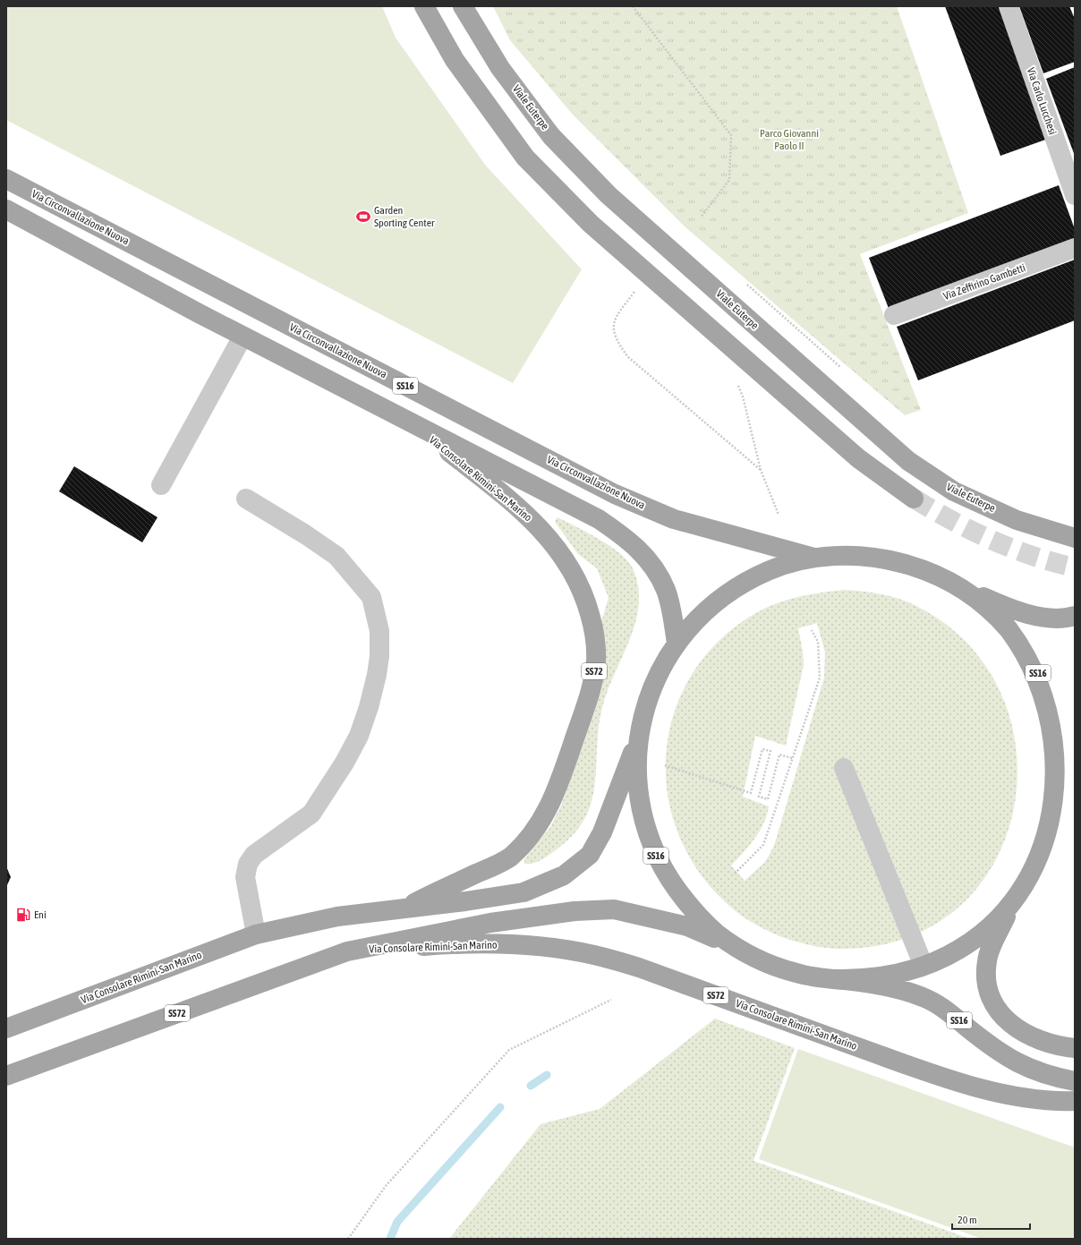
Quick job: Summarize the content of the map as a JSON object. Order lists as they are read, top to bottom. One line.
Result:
{"streets":{"main road":["Viale Euterpe","Via Circonvallazione Nuova","SS16","Via Consolare Rimini-San Marino","SS72"],"street":["Via Carlo Lucchesi","Via Zeffirino Gambetti"]},"crossings":[["Via Circonvallazione Nuova","Via Consolare Rimini-San Marino"]],"parks":["Parco Giovanni Paolo II"],"places":{"sports":["Garden Sporting Center"],"fuel station":["Eni"]},"scale_bar":"20 m"}
